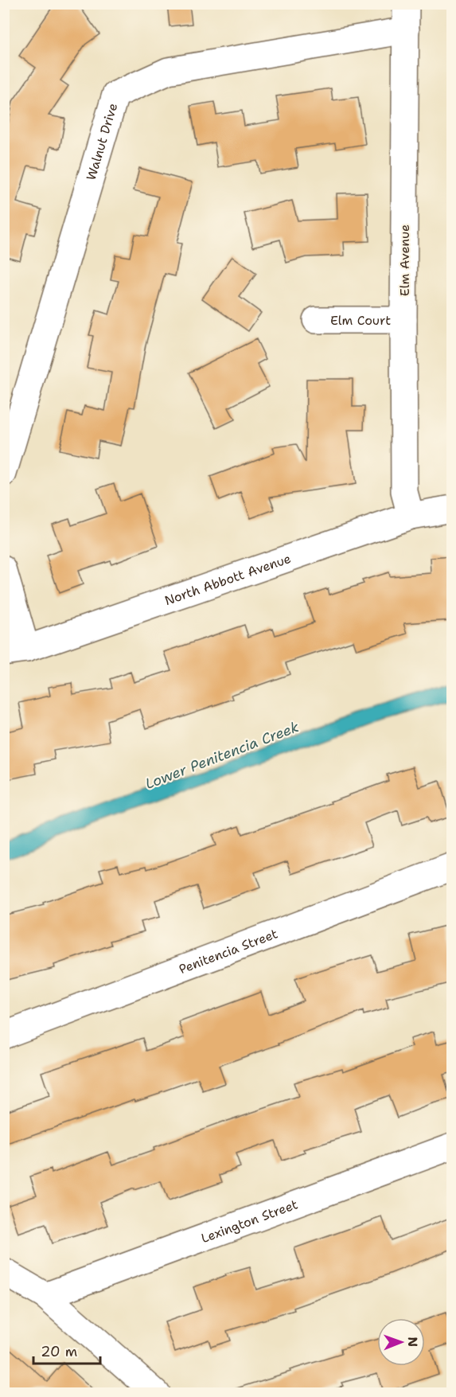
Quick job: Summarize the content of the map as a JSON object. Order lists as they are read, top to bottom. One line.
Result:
{"streets":{"street":["Walnut Drive","Elm Avenue","Elm Court","North Abbott Avenue","Penitencia Street","Lexington Street"]},"crossings":[["Walnut Drive","Elm Avenue"],["Elm Avenue","Elm Court"],["Elm Avenue","North Abbott Avenue"]],"water":["Lower Penitencia Creek"],"scale_bar":"20 m","north":"right"}
